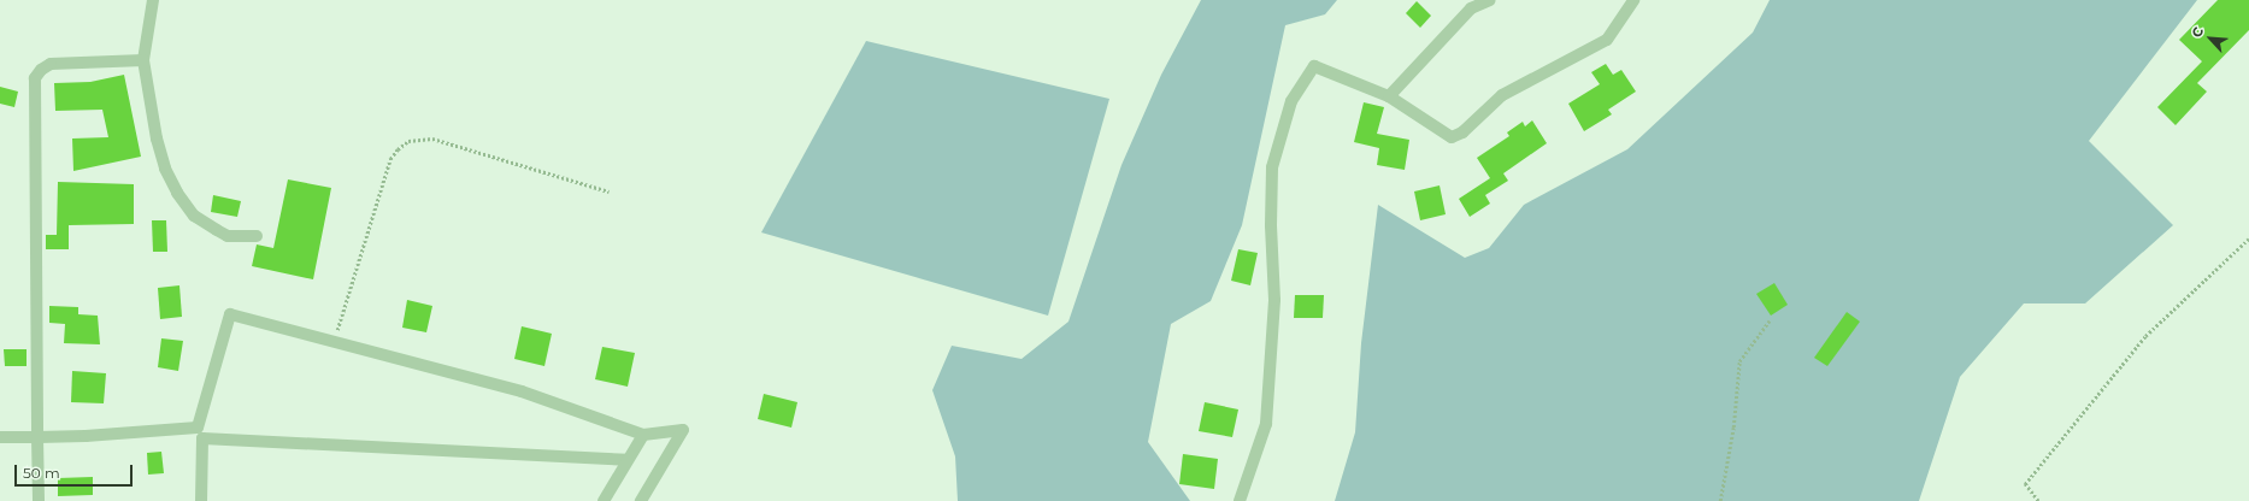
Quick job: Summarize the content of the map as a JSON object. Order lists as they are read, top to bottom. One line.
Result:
{"scale_bar":"50 m","north":"top left"}
